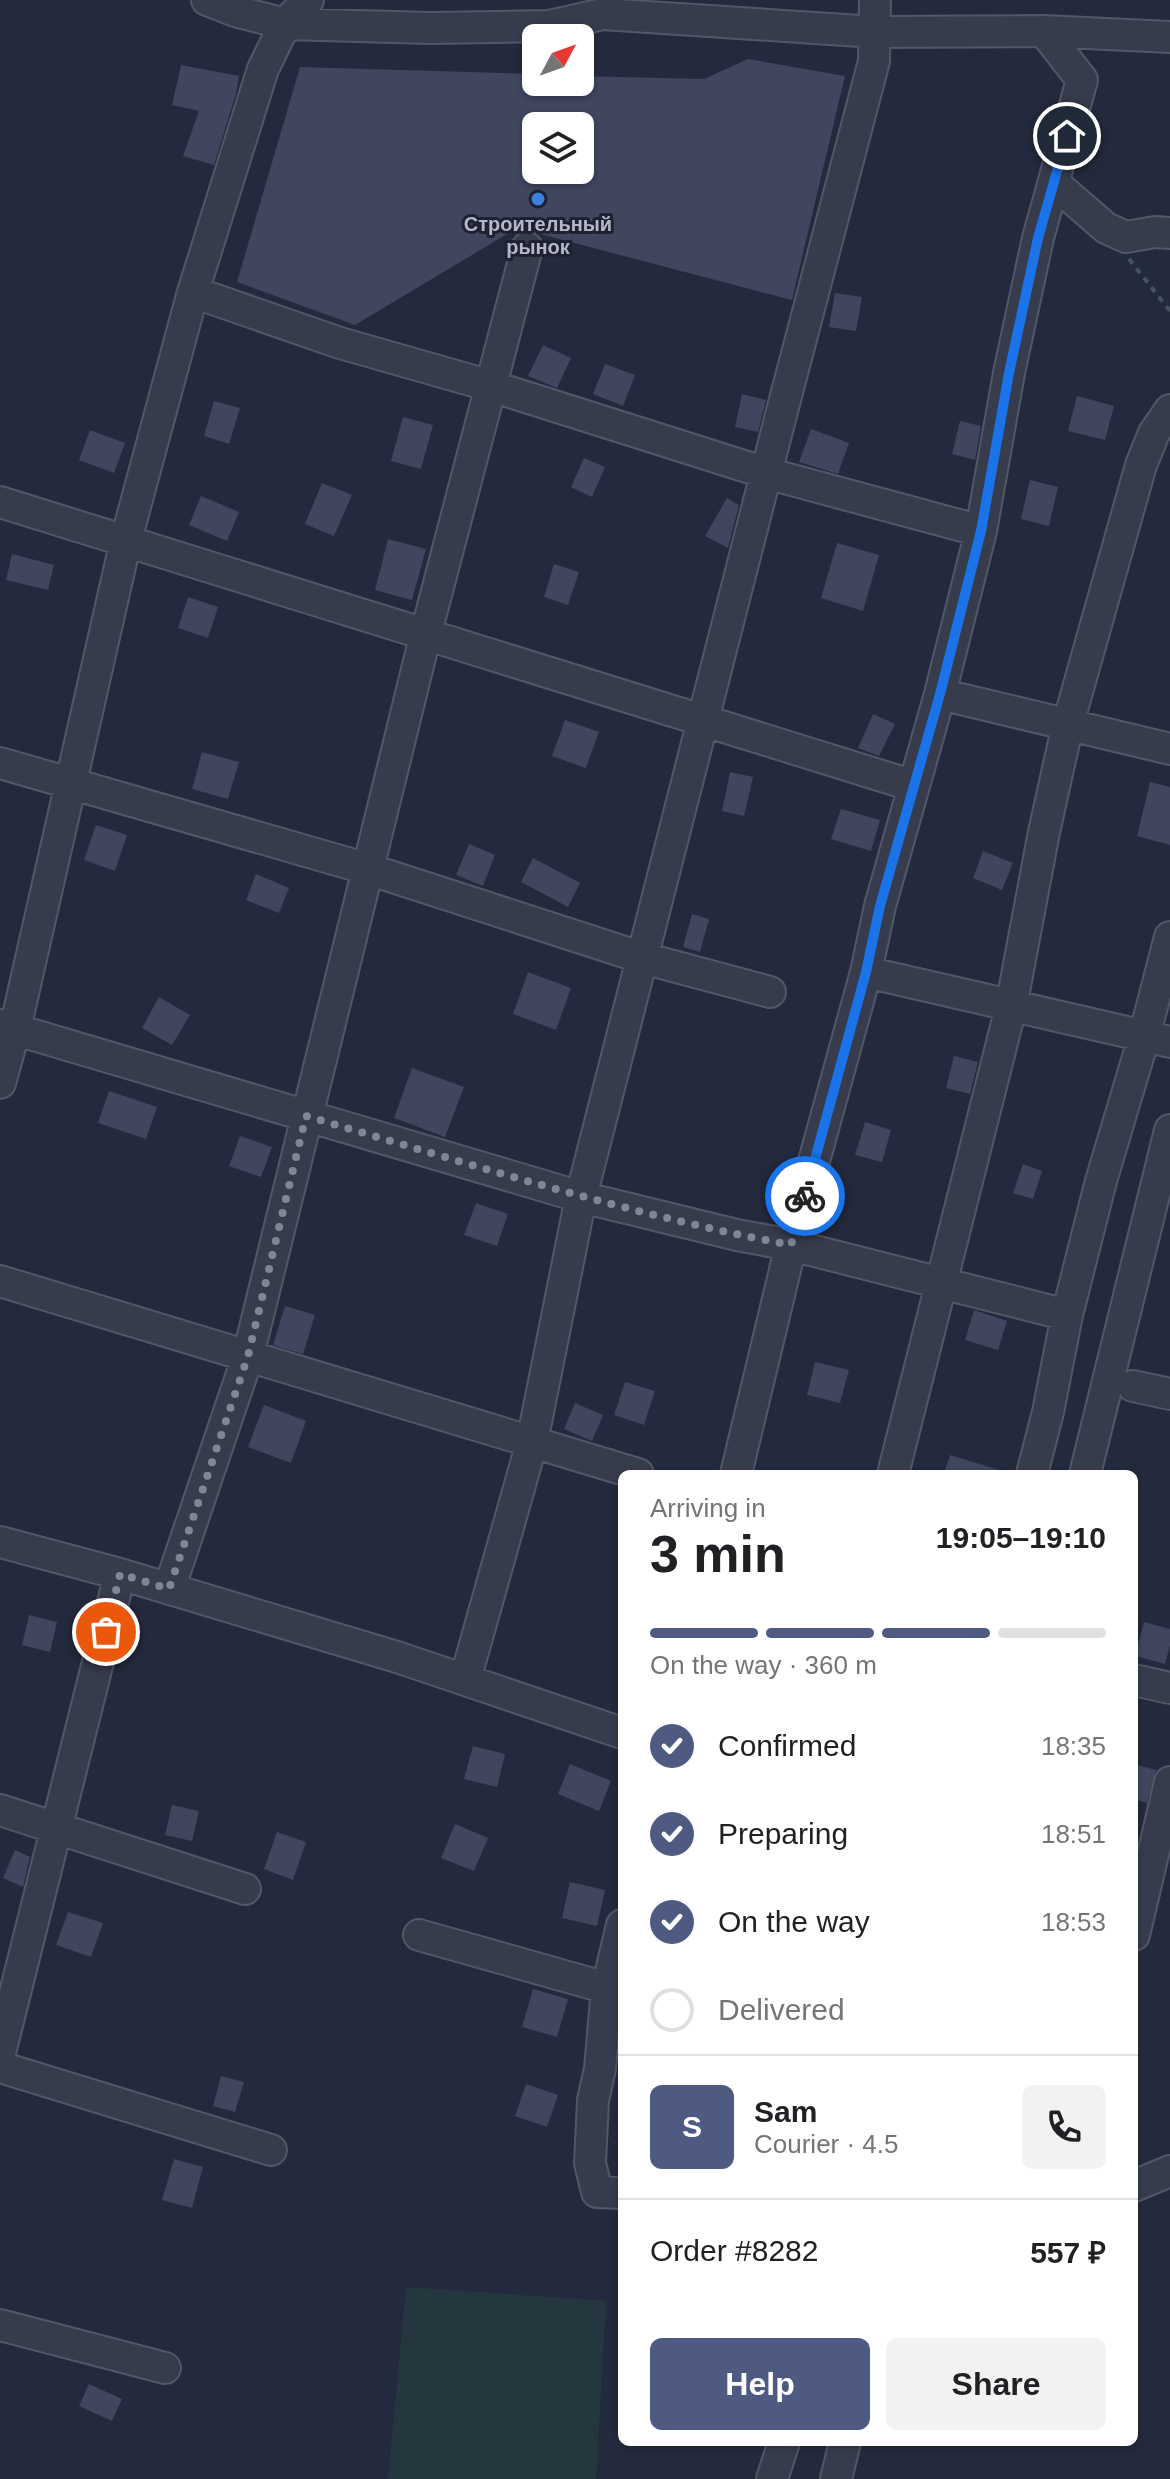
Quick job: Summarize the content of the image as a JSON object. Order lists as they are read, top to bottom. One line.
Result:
{"places":["Строительный рынок"],"north":"top right","page":{"heading":["3 min","Arriving in","19:05–19:10"],"panel":["Sam","Courier · 4.5","Order #8282","557 ₽"],"bar":"On the way · 360 m","list":[["Confirmed","18:35"],["Preparing","18:51"],["On the way","18:53"],"Delivered"],"round":"S","buttons":["Help","Share"]}}
